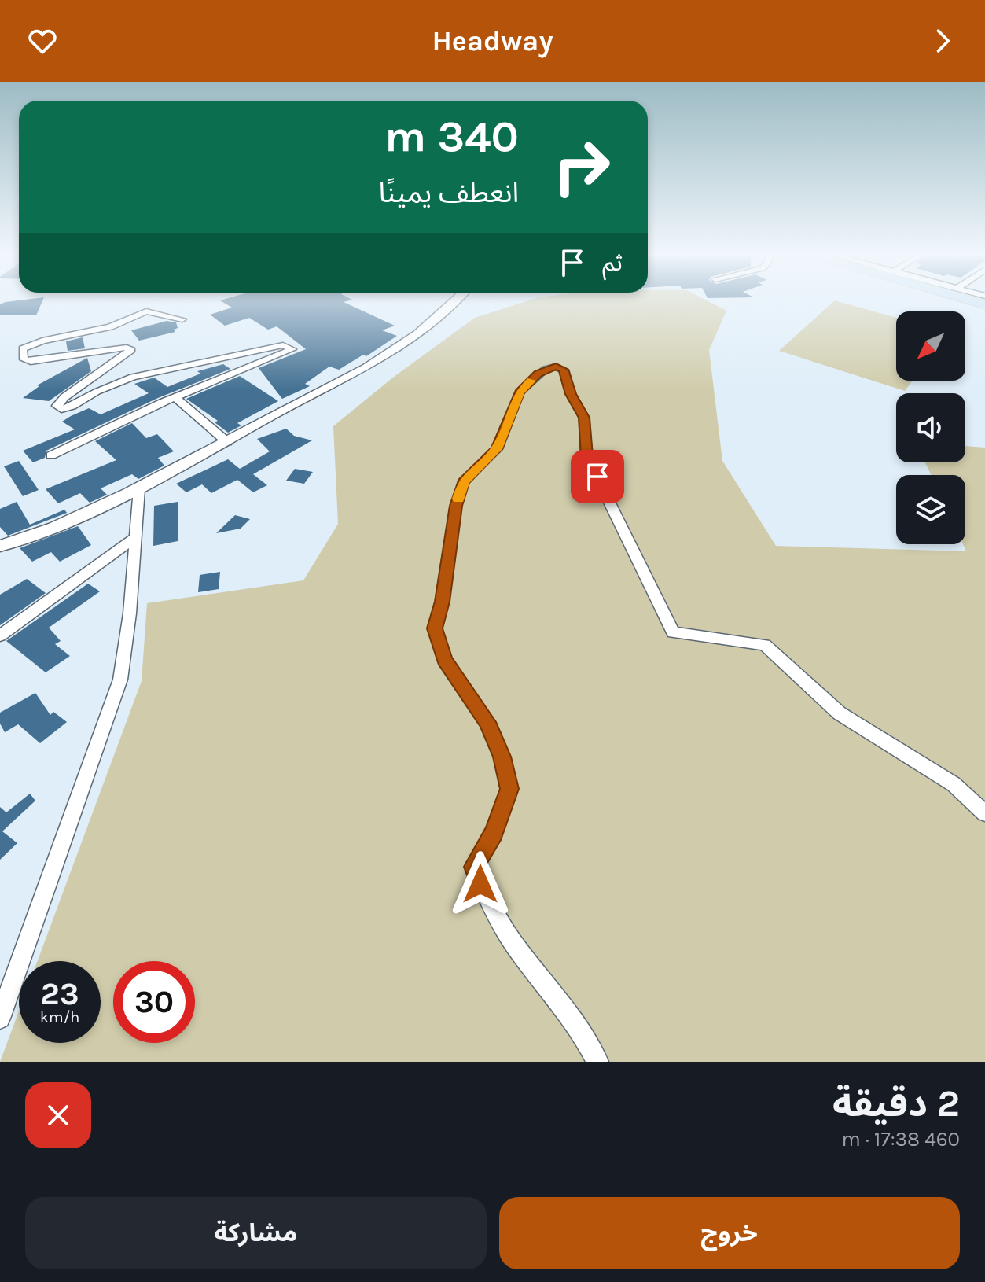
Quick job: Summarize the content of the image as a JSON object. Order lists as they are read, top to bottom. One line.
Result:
{"north":"bottom left","page":{"header":"Headway","turn":["340 m","انعطف يمينًا"],"then":"ثم","speed":"23 km/h","limit":"30","heading":["2 دقيقة","460 m · 17:38"],"buttons":["خروج","مشاركة"]}}
